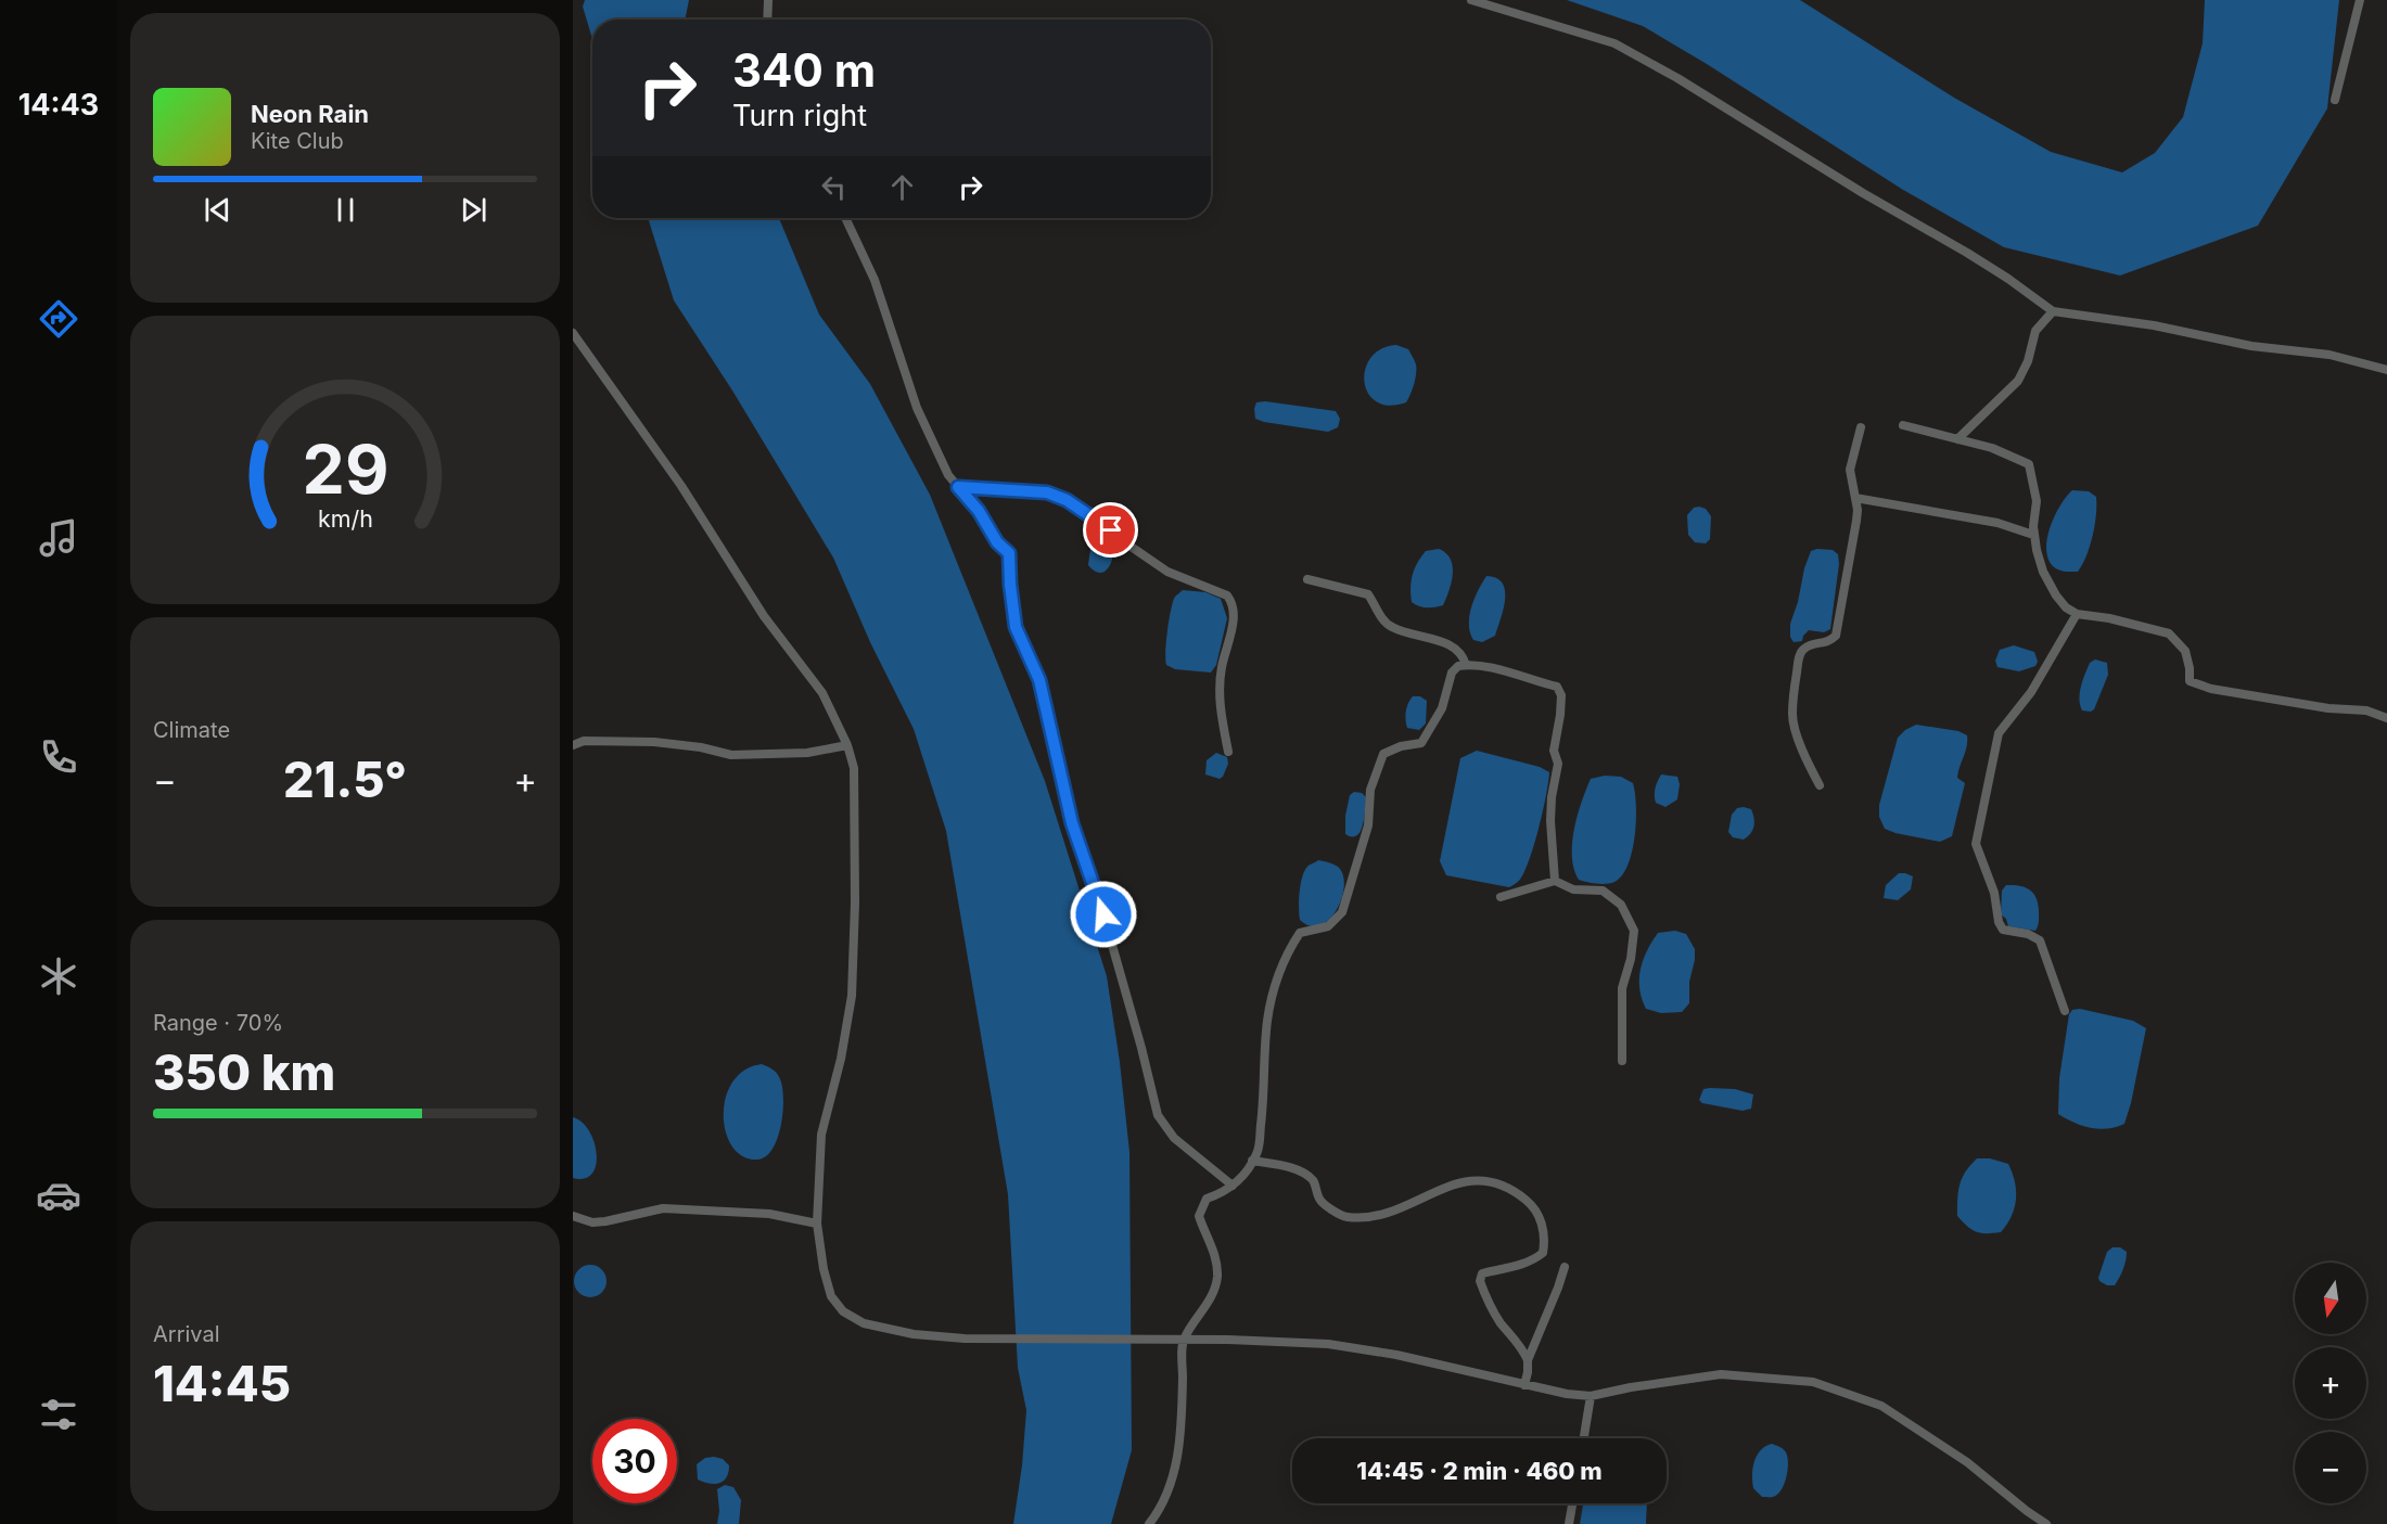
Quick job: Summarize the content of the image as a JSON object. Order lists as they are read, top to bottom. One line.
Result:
{"north":"bottom","page":{"tabs":"14:43","turn":["340 m","Turn right"],"song":["Neon Rain","Kite Club"],"tile":["Climate",["Range · 70%","350 km"],["Arrival","14:45"]],"heat":["−","21.5°","+"],"map_buttons":["+","−"],"limit":"30","trip":"14:45 · 2 min · 460 m","gauge":["29","km/h"]}}
